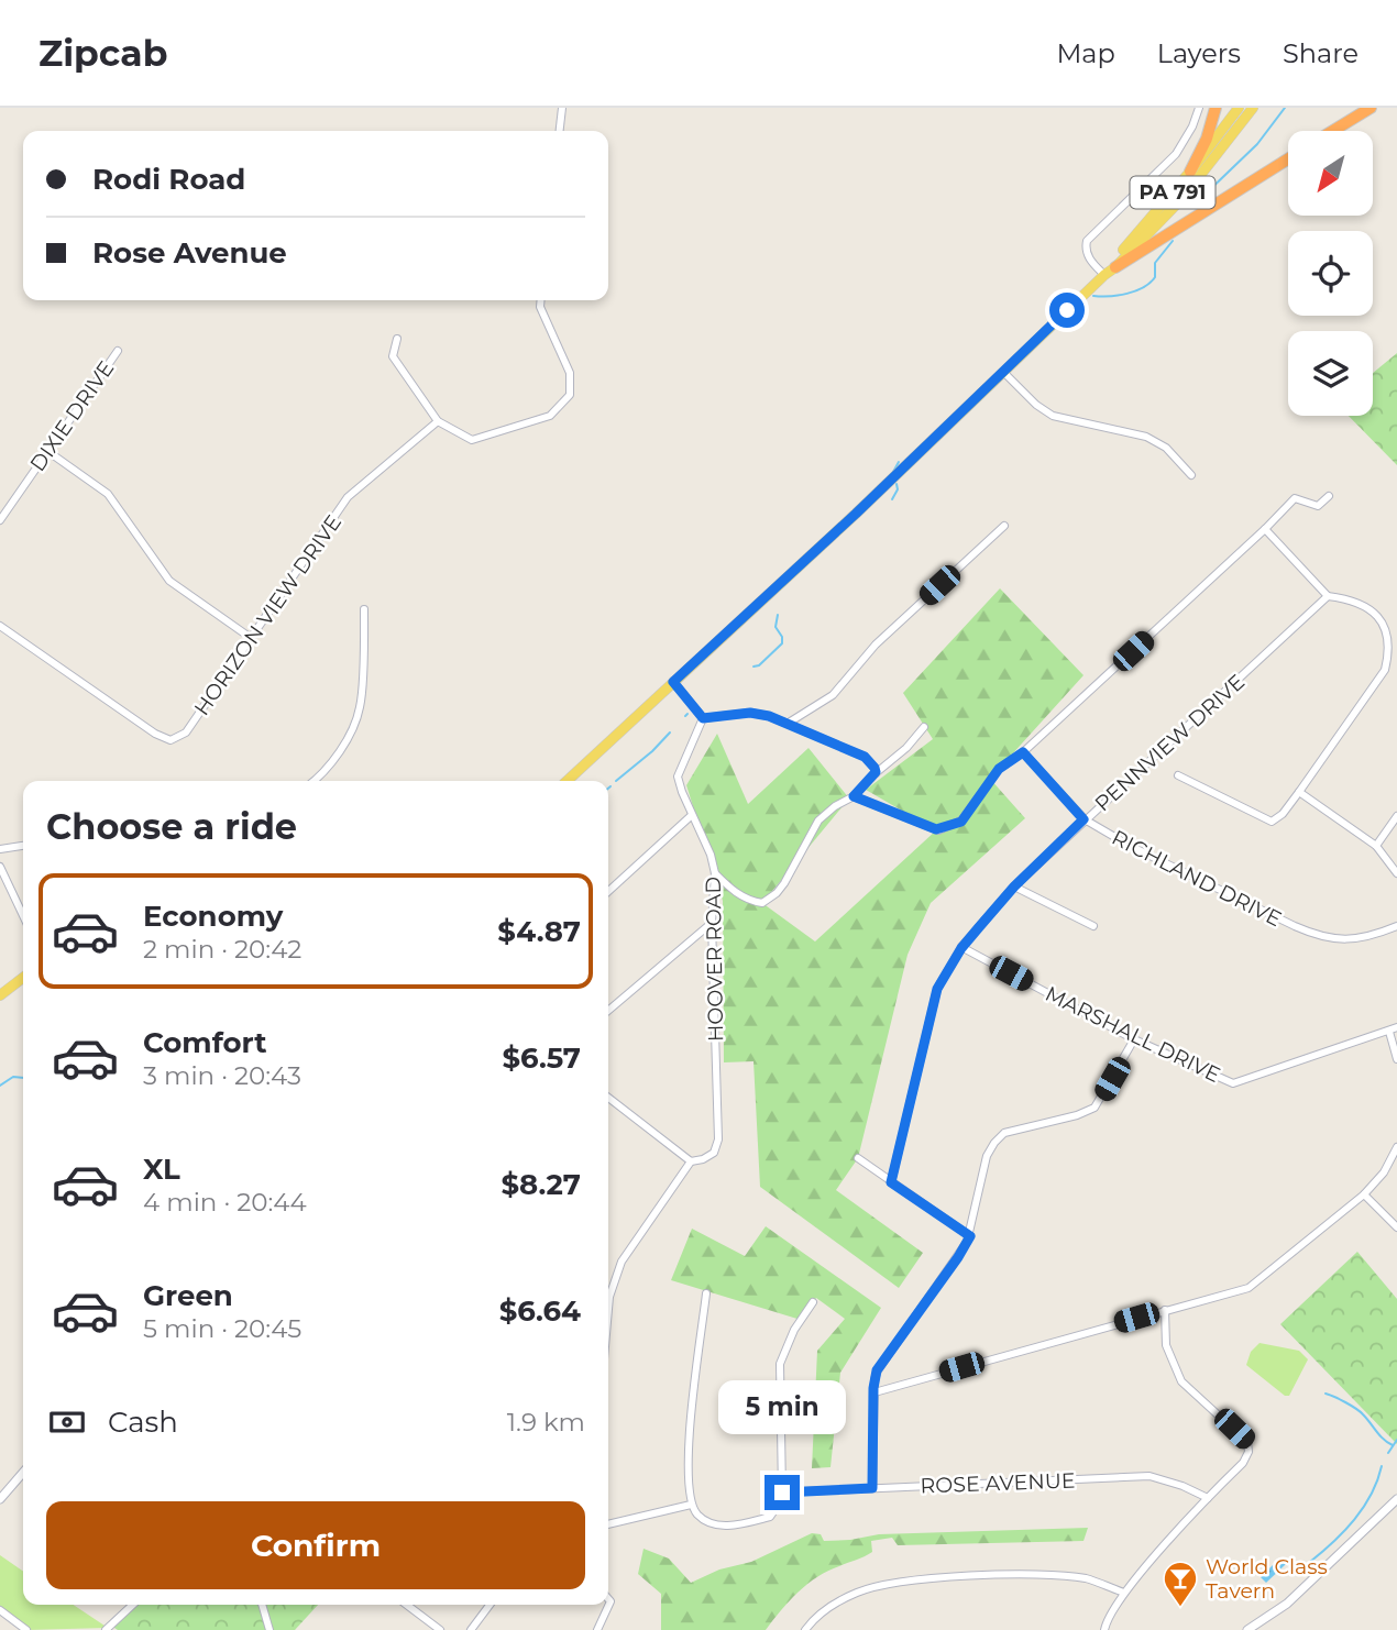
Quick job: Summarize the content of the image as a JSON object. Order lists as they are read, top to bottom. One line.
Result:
{"streets":{"main road":["PA 791"],"street":["DIXIE DRIVE","HORIZON VIEW DRIVE","PENNVIEW DRIVE","RICHLAND DRIVE","HOOVER ROAD","MARSHALL DRIVE","ROSE AVENUE"]},"crossings":[["PENNVIEW DRIVE","RICHLAND DRIVE"],["PENNVIEW DRIVE","MARSHALL DRIVE"]],"places":{"bar":["World Class Tavern"]},"north":"bottom left","page":{"header":"Zipcab","nav":["Map","Layers","Share"],"banner":["Rodi Road","Rose Avenue"],"heading":"Choose a ride","list":[{"name":"Economy","note":"2 min · 20:42","value":"$4.87"},{"name":"Comfort","note":"3 min · 20:43","value":"$6.57"},{"name":"XL","note":"4 min · 20:44","value":"$8.27"},{"name":"Green","note":"5 min · 20:45","value":"$6.64"}],"pay":["Cash","1.9 km"],"bubble":"5 min","buttons":"Confirm"}}
